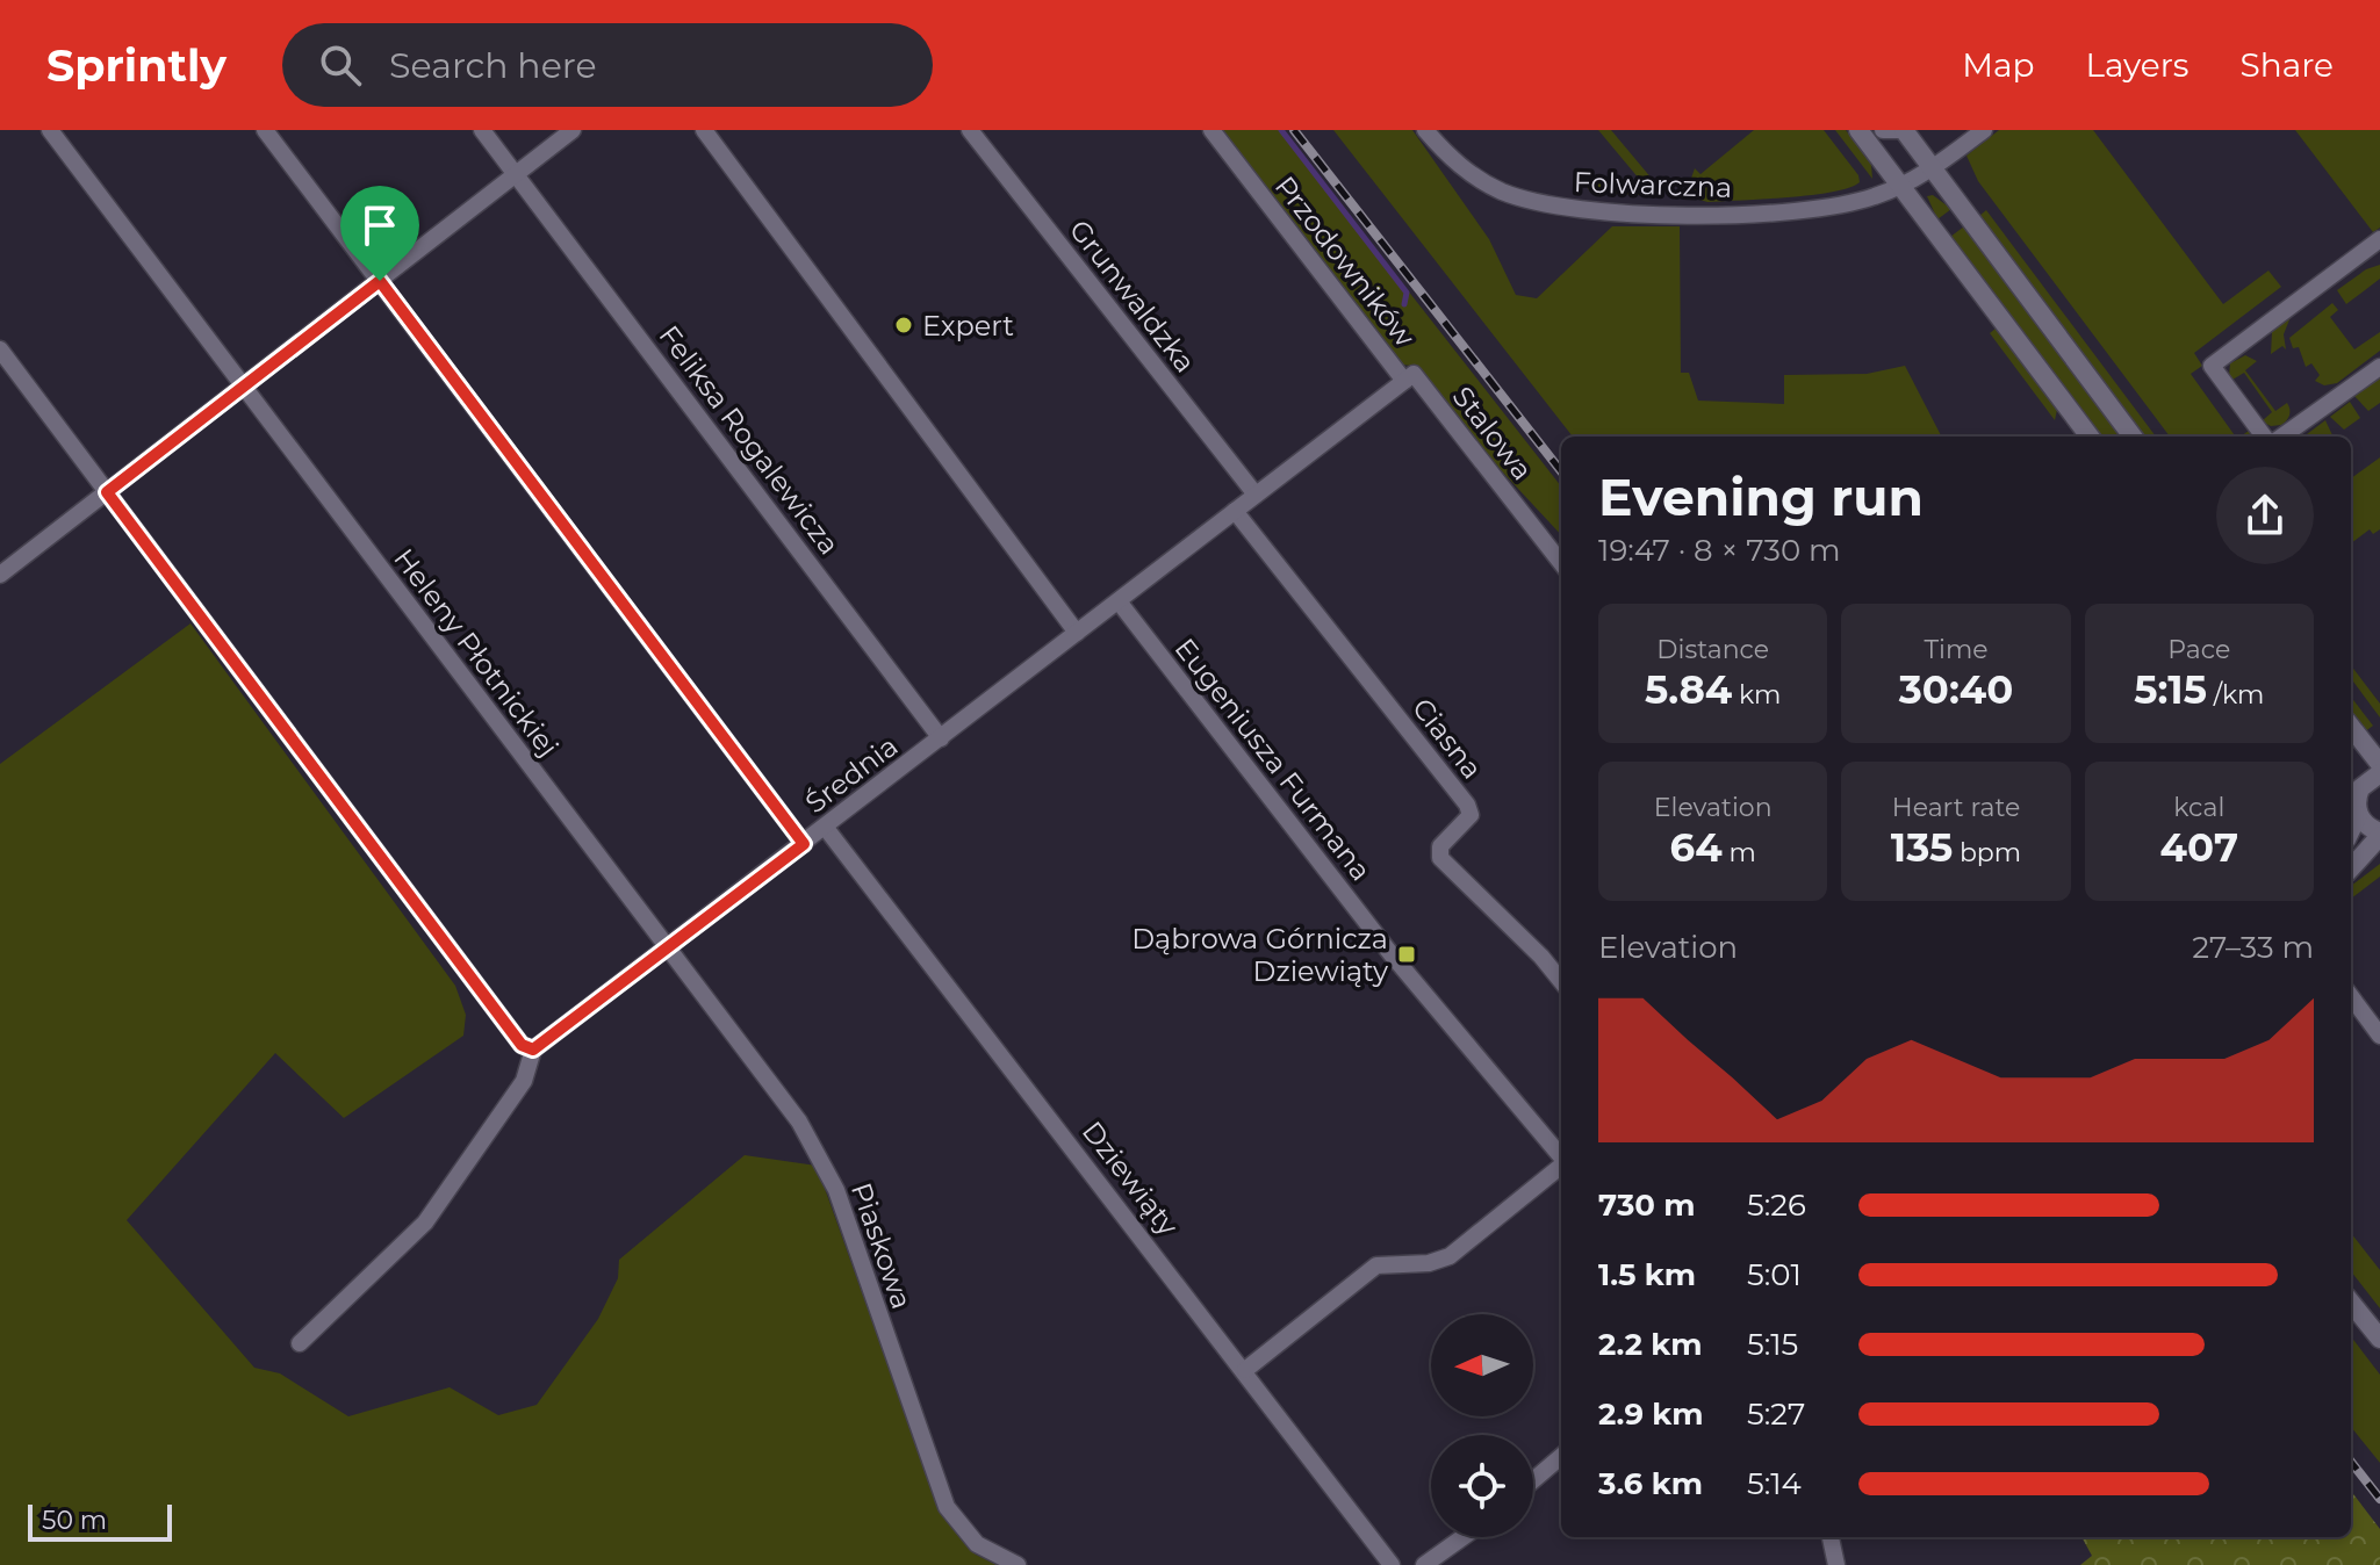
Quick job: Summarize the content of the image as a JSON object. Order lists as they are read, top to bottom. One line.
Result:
{"streets":{"street":["Folwarczna","Przodowników","Grunwaldzka","Stalowa","Feliksa Rogalewicza","Heleny Płotnickiej","Ciasna","Eugeniusza Furmana","Średnia","Dziewiąty","Piaskowa"]},"crossings":[["Przodowników","Stalowa"],["Przodowników","Średnia"],["Grunwaldzka","Średnia"],["Stalowa","Średnia"],["Feliksa Rogalewicza","Średnia"],["Heleny Płotnickiej","Średnia"],["Heleny Płotnickiej","Piaskowa"],["Ciasna","Średnia"],["Eugeniusza Furmana","Średnia"],["Średnia","Dziewiąty"],["Średnia","Piaskowa"]],"places":{"other":["Expert"],"transit":["Dąbrowa Górnicza Dziewiąty"]},"scale_bar":"50 m","north":"left","page":{"header":"Sprintly","search":"Search here","nav":["Map","Layers","Share"],"heading":["Evening run","19:47 · 8 × 730 m"],"stats":[["Distance","5.84 km"],["Time","30:40"],["Pace","5:15 /km"],["Elevation","64 m"],["Heart rate","135 bpm"],["kcal","407"]],"chart":["Elevation","27–33 m"],"list":[{"name":"730 m","note":"5:26"},{"name":"1.5 km","note":"5:01"},{"name":"2.2 km","note":"5:15"},{"name":"2.9 km","note":"5:27"},{"name":"3.6 km","note":"5:14"}],"scale":"50 m"}}
